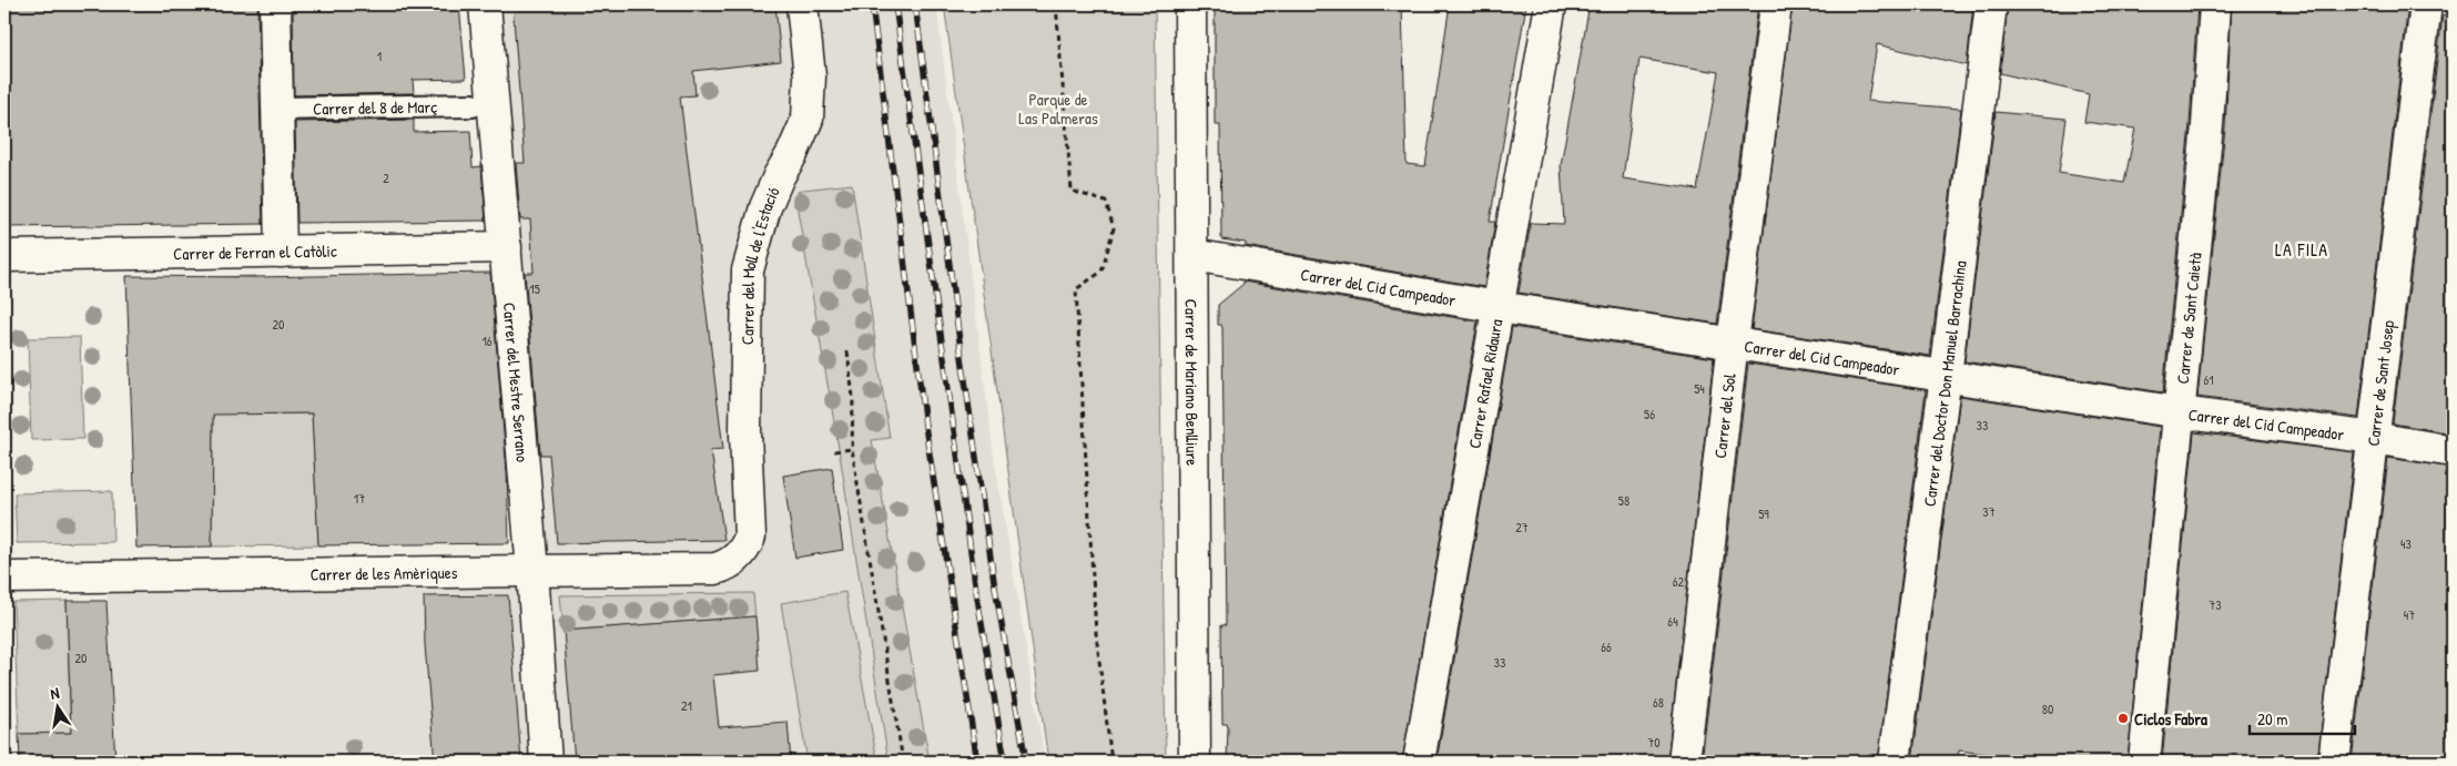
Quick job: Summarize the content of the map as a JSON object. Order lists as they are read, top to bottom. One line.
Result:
{"streets":{"street":["Carrer del 8 de Març","Carrer de Ferran el Catòlic","Carrer del Moll de l'Estació","Carrer del Cid Campeador","Carrer de Sant Caietà","Carrer del Mestre Serrano","Carrer de Mariano Benlliure","Carrer de Sant Josep","Carrer Rafael Ridaura","Carrer del Doctor Don Manuel Barrachina","Carrer del Sol","Carrer de les Amèriques"]},"crossings":[["Carrer de Ferran el Catòlic","Carrer del Mestre Serrano"],["Carrer del Moll de l'Estació","Carrer de les Amèriques"],["Carrer del Cid Campeador","Carrer de Sant Caietà"],["Carrer del Cid Campeador","Carrer de Mariano Benlliure"],["Carrer del Cid Campeador","Carrer de Sant Josep"],["Carrer del Cid Campeador","Carrer Rafael Ridaura"],["Carrer del Cid Campeador","Carrer del Doctor Don Manuel Barrachina"],["Carrer del Cid Campeador","Carrer del Sol"],["Carrer del Mestre Serrano","Carrer de les Amèriques"]],"districts":["LA FILA"],"parks":["Parque de Las Palmeras"],"places":["Ciclos Fabra"],"house_numbers":["1","2","15","20","16","61","54","56","33","17","58","37","59","27","43","62","73","47","64","66","20","33","68","21","80","70"],"scale_bar":"20 m","north":"top"}
